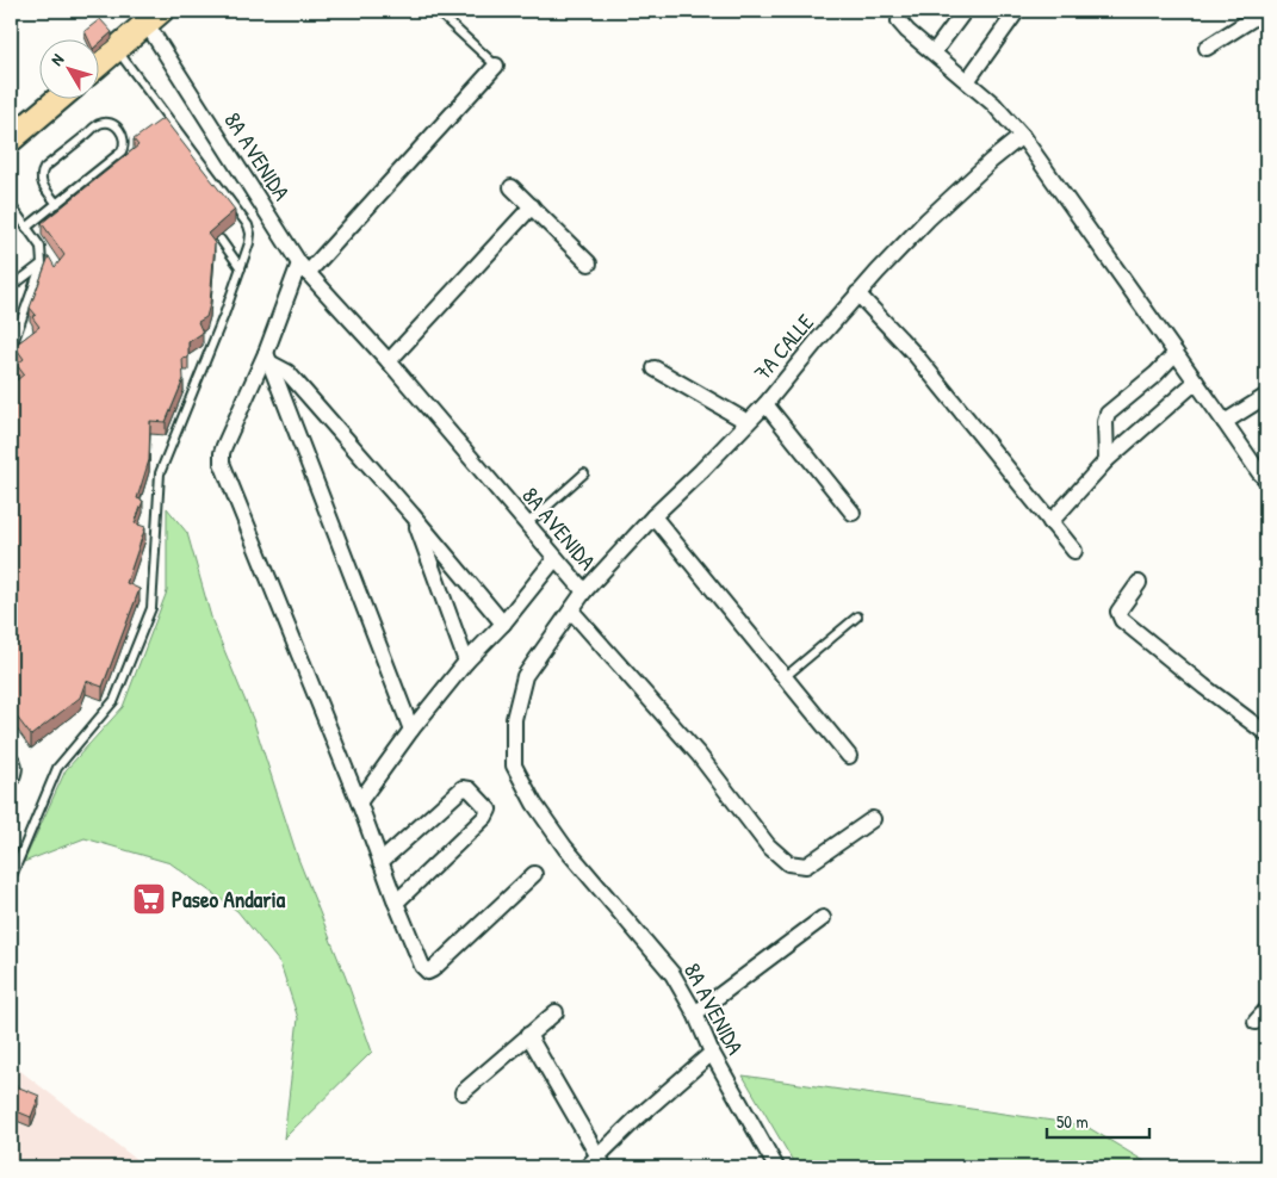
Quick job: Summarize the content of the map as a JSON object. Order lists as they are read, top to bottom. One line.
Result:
{"streets":{"street":["8A AVENIDA","7A CALLE"]},"crossings":[["8A AVENIDA","7A CALLE"]],"places":{"supermarket":["Paseo Andaria"]},"scale_bar":"50 m","north":"top left"}
